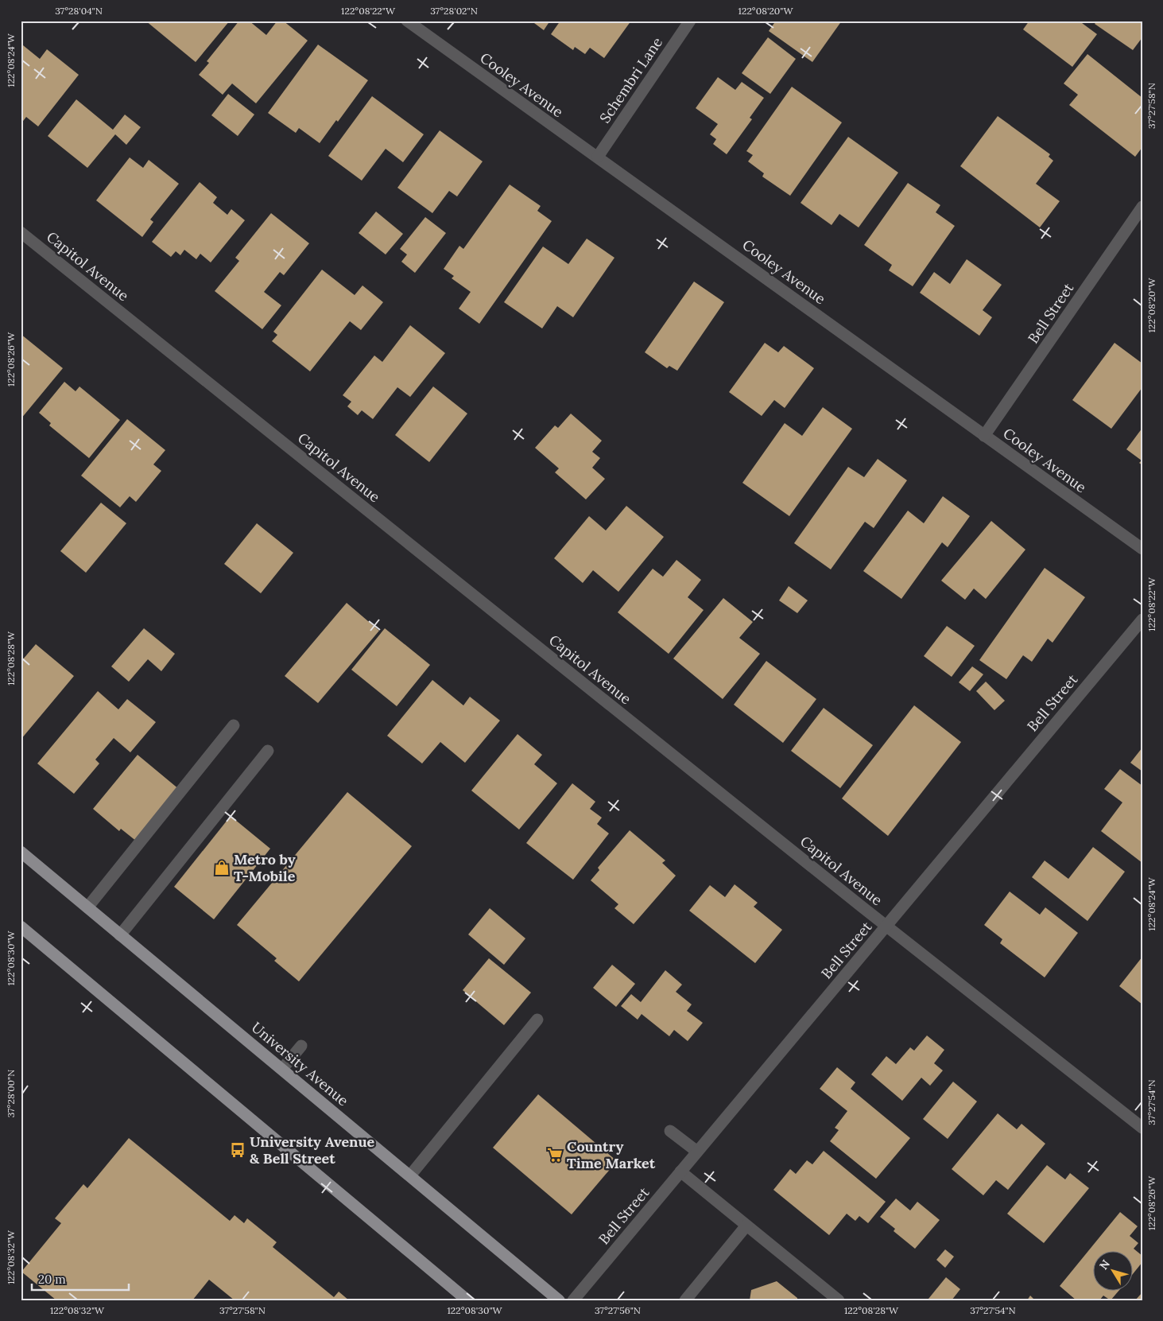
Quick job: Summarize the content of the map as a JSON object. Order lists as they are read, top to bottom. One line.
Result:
{"streets":{"main road":["University Avenue"],"street":["Schembri Lane","Cooley Avenue","Capitol Avenue","Bell Street"]},"crossings":[["Schembri Lane","Cooley Avenue"],["Cooley Avenue","Bell Street"],["Capitol Avenue","Bell Street"]],"places":{"shop":["Metro by T-Mobile"],"bus stop":["University Avenue & Bell Street"],"supermarket":["Country Time Market"]},"scale_bar":"20 m","north":"top left","coordinates":["37°28'04\"N","122°08'22\"W","37°28'02\"N","122°08'20\"W","122°08'24\"W","37°27'58\"N","122°08'26\"W","122°08'28\"W","122°08'30\"W","37°28'00\"N","37°27'54\"N","122°08'32\"W","37°27'56\"N"]}
